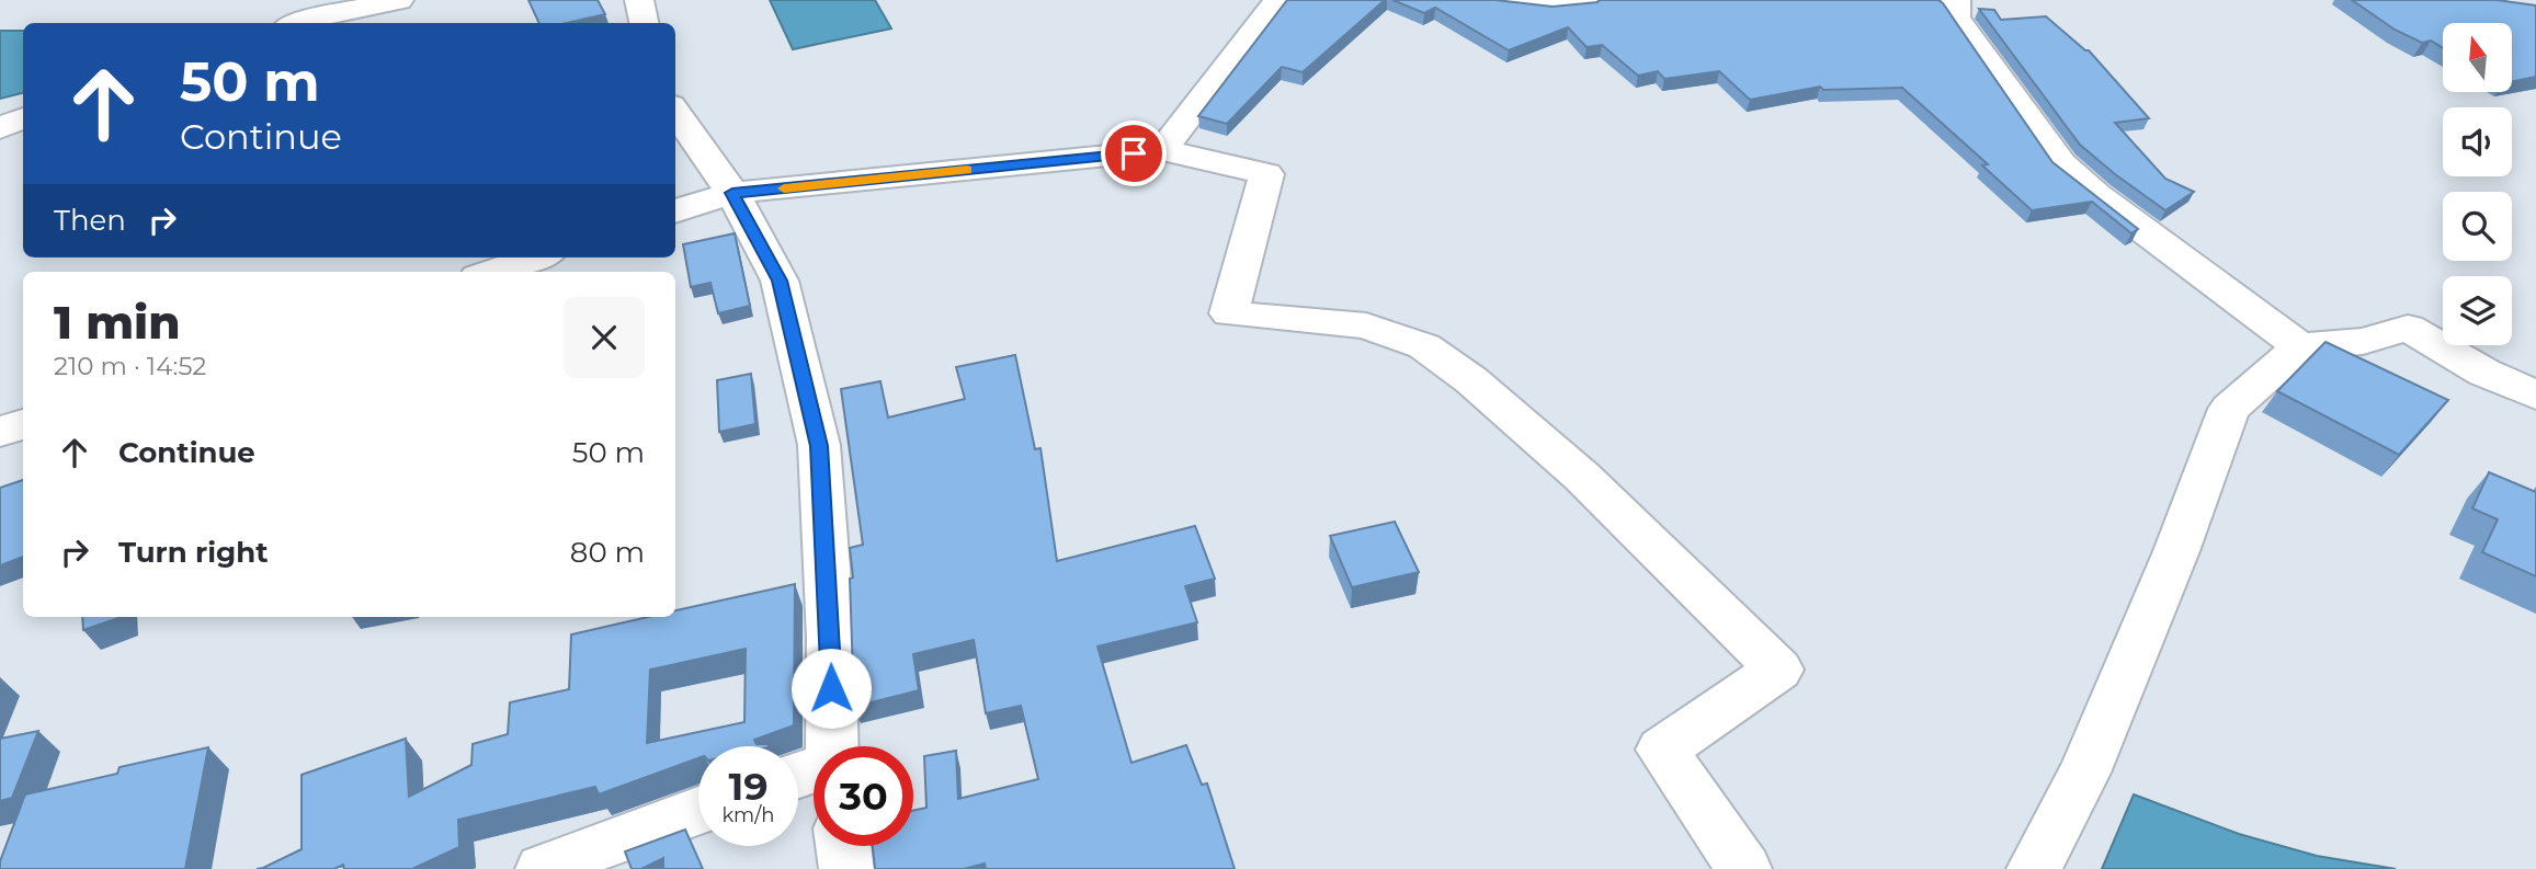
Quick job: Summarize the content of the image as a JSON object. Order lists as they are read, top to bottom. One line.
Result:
{"north":"top","page":{"turn":["50 m","Continue"],"then":"Then","heading":["1 min","210 m · 14:52"],"list":[{"name":"Continue","value":"50 m"},{"name":"Turn right","value":"80 m"}],"speed":"19 km/h","limit":"30"}}
